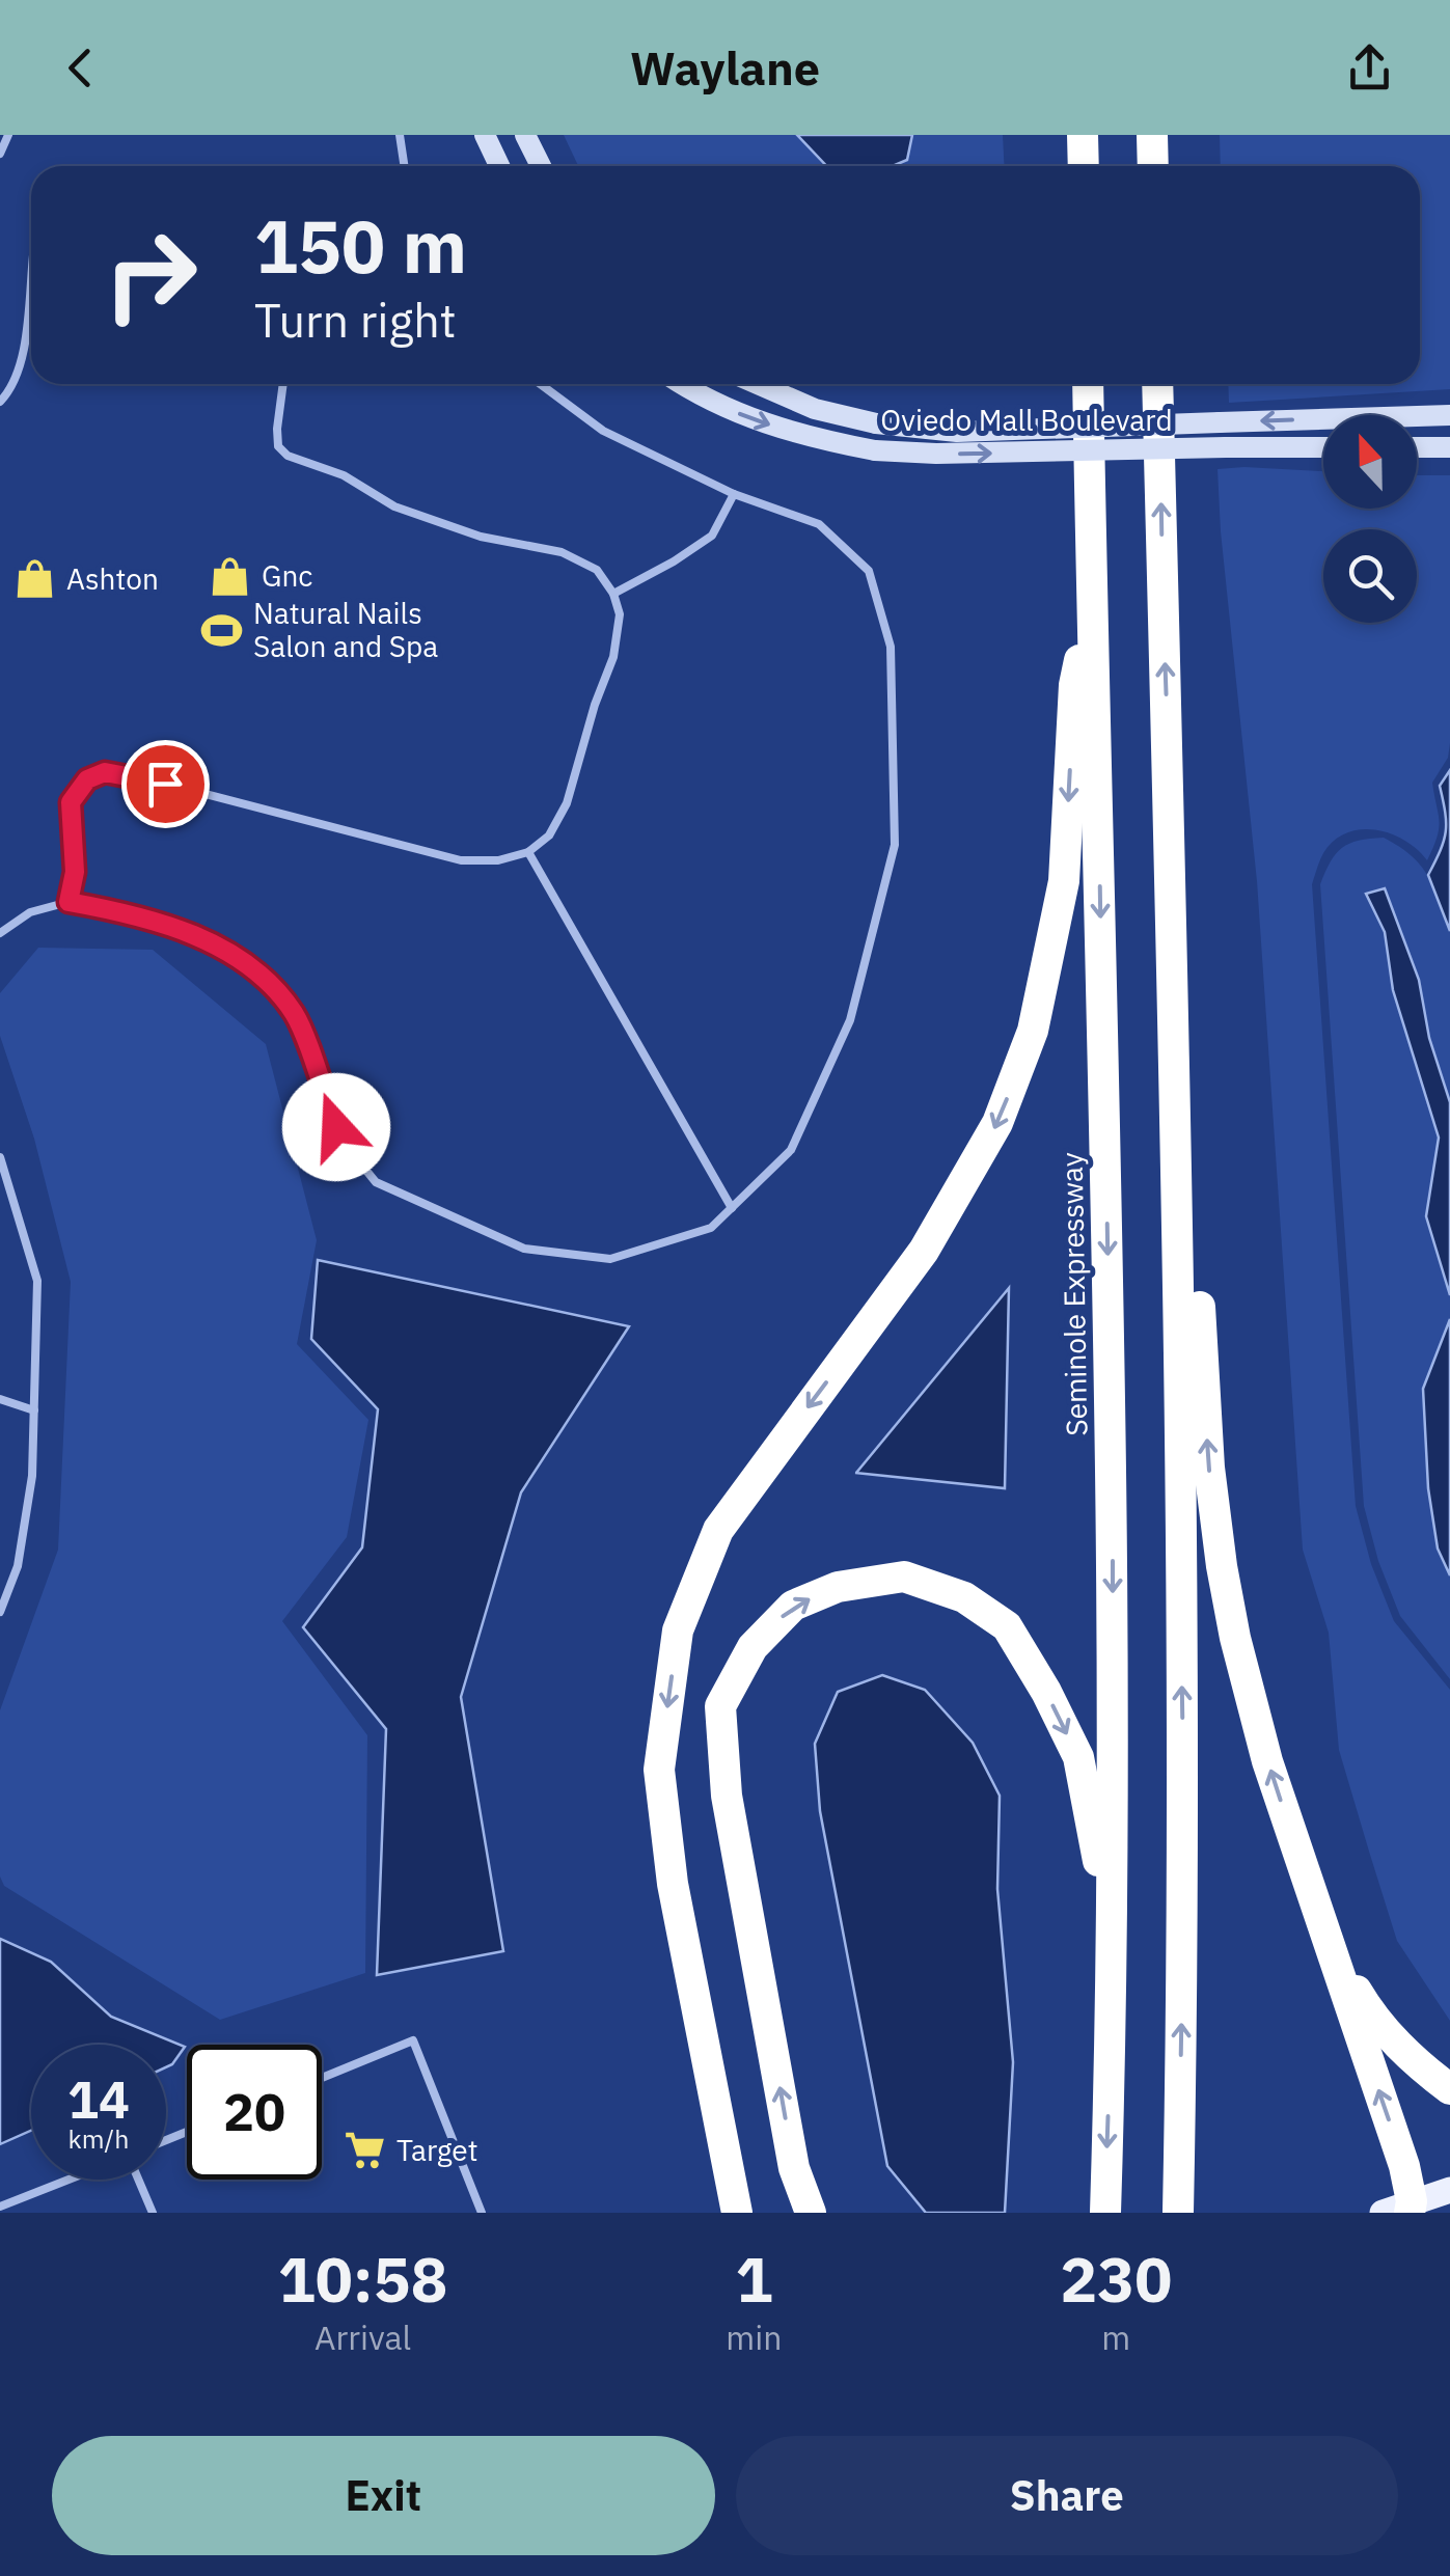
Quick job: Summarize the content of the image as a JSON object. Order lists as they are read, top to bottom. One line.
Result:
{"streets":{"highway":["Seminole Expressway"],"street":["Oviedo Mall Boulevard"]},"places":{"shop":["Gnc","Ashton"],"sports":["Natural Nails Salon and Spa"],"supermarket":["Target"]},"north":"top","page":{"header":"Waylane","turn":["150 m","Turn right"],"speed":"14 km/h","limit":"20","eta":["10:58","Arrival","1","min","230","m"],"buttons":["Exit","Share"]}}
